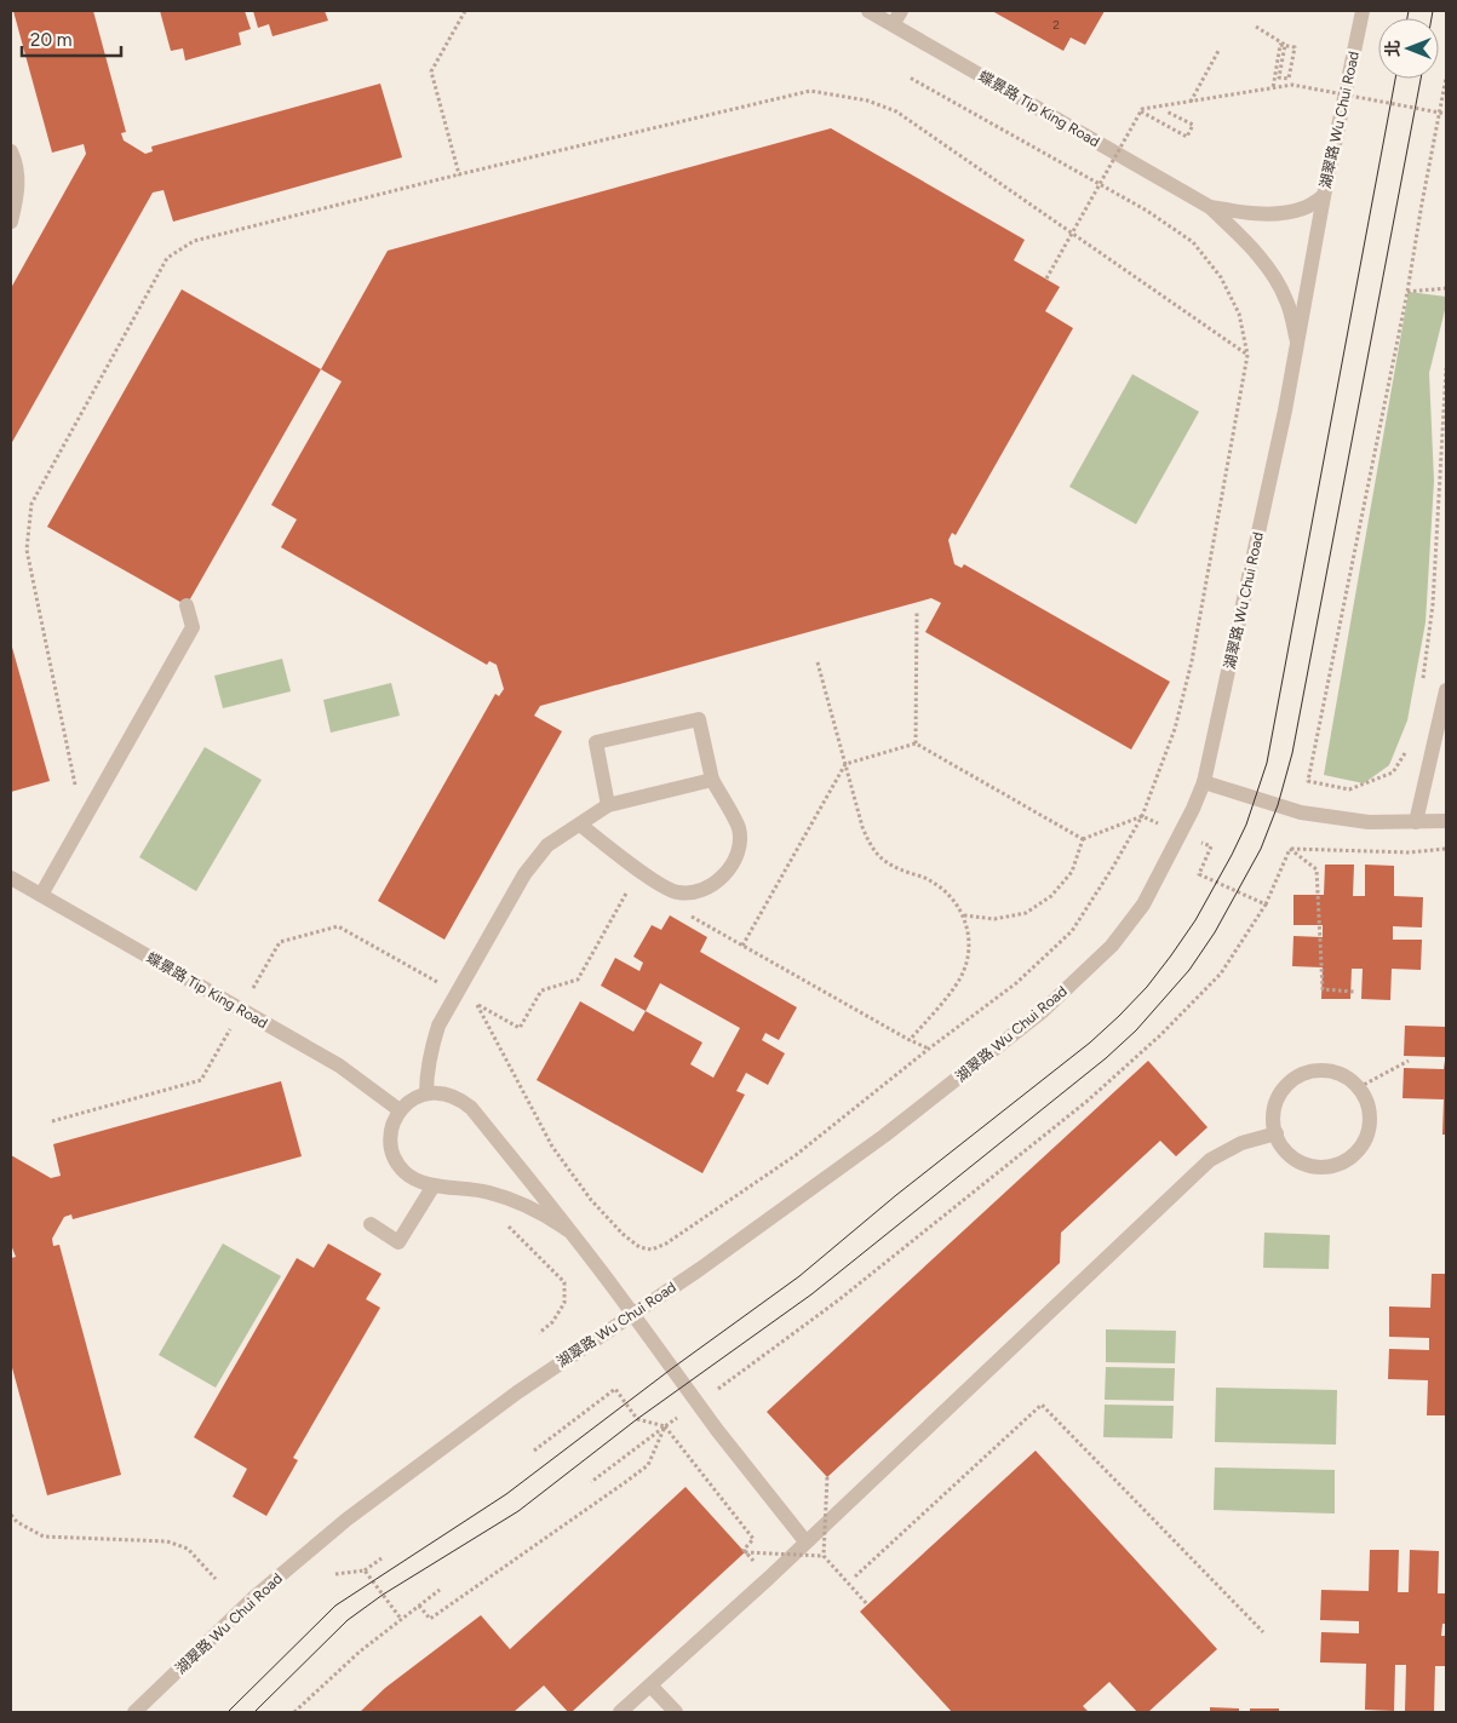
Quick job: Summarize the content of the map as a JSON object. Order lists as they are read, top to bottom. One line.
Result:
{"streets":{"street":["蝶景路 Tip King Road","湖翠路 Wu Chui Road"]},"crossings":[["蝶景路 Tip King Road","湖翠路 Wu Chui Road"]],"house_numbers":["2"],"scale_bar":"20 m","north":"left"}
